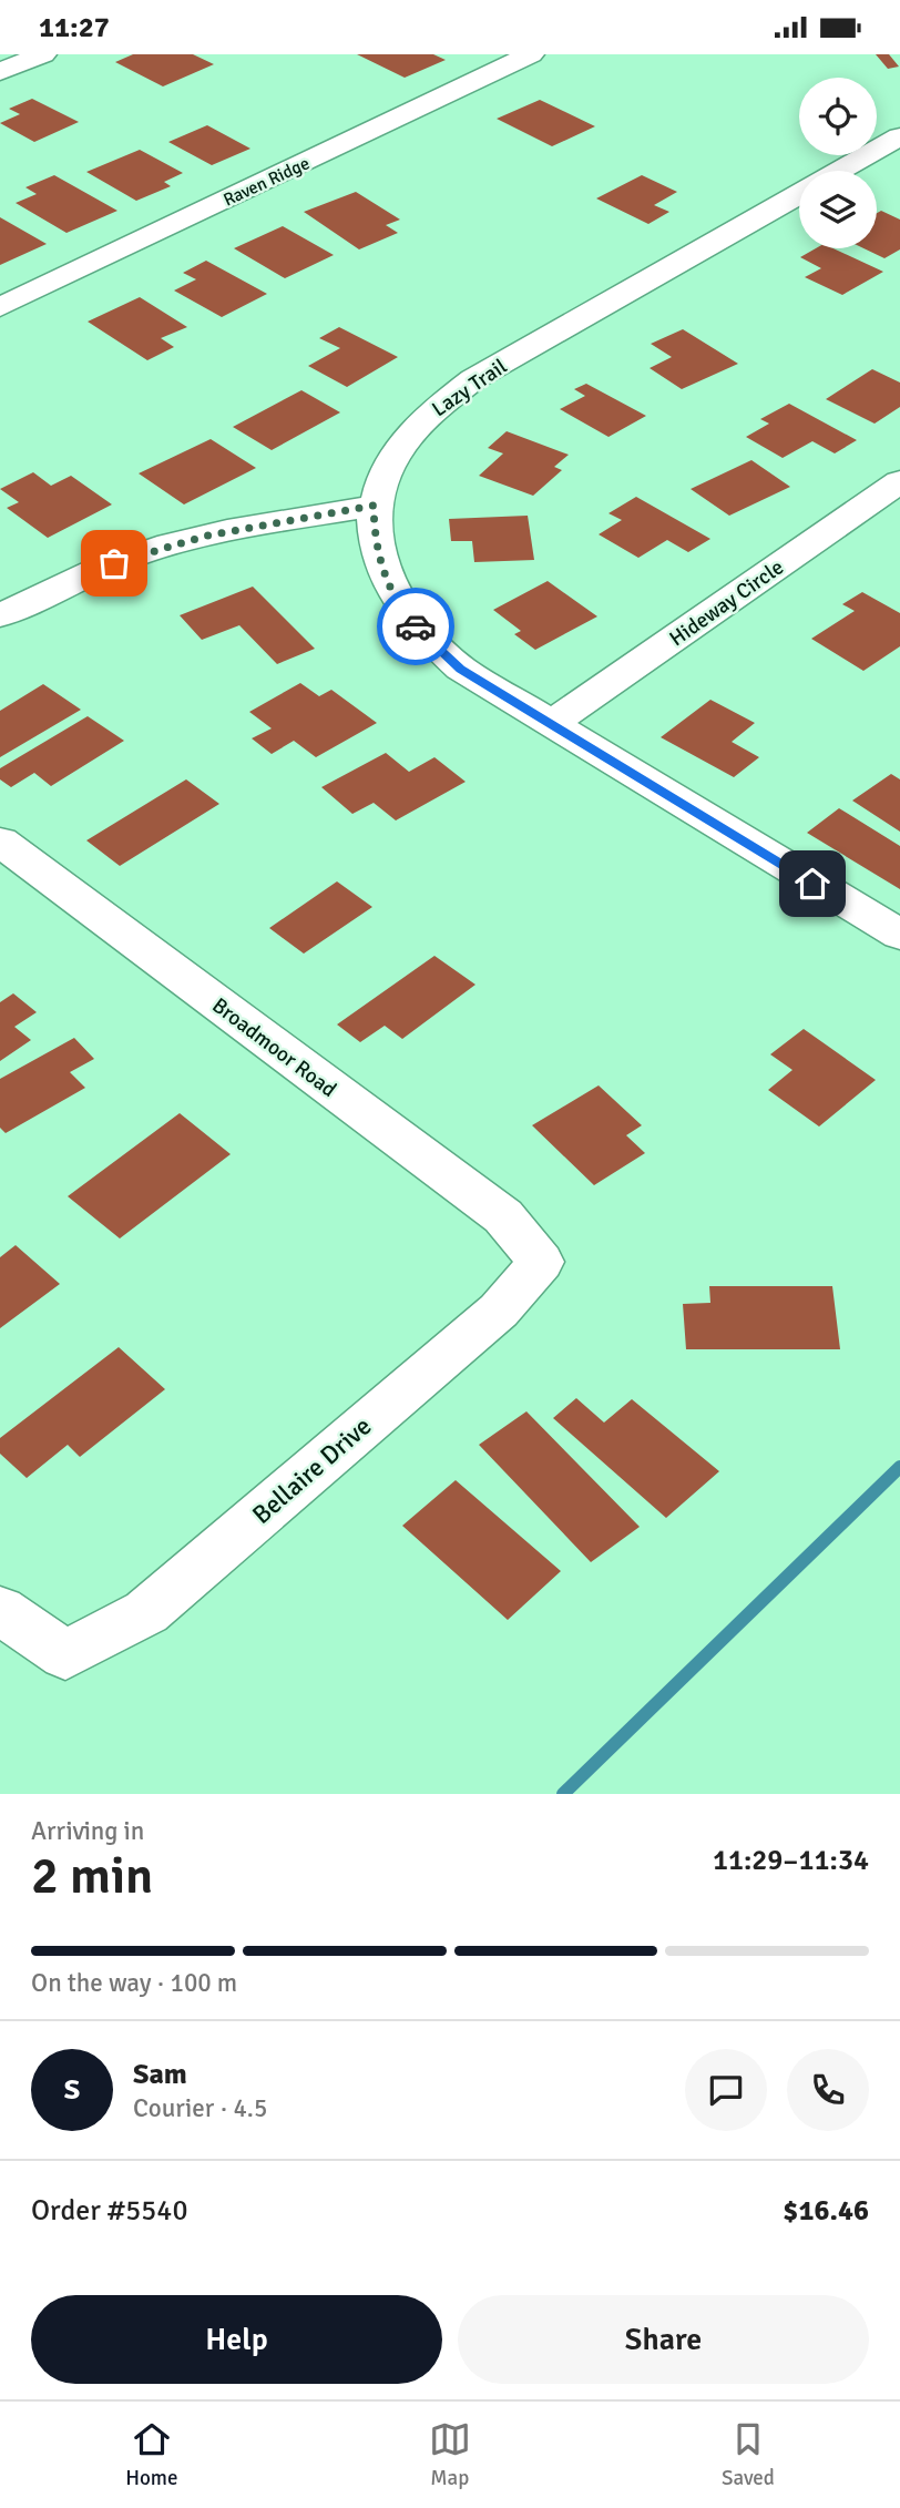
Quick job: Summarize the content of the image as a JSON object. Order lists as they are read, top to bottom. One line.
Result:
{"streets":{"street":["Raven Ridge","Lazy Trail","Hideway Circle","Broadmoor Road","Bellaire Drive"]},"crossings":[["Lazy Trail","Hideway Circle"],["Broadmoor Road","Bellaire Drive"]],"page":{"status":"11:27","heading":["2 min","Arriving in","11:29–11:34"],"panel":["Sam","Courier · 4.5","Order #5540","$16.46"],"bar":"On the way · 100 m","round":"S","buttons":["Help","Share"],"tabs":["Home","Map","Saved"]}}
